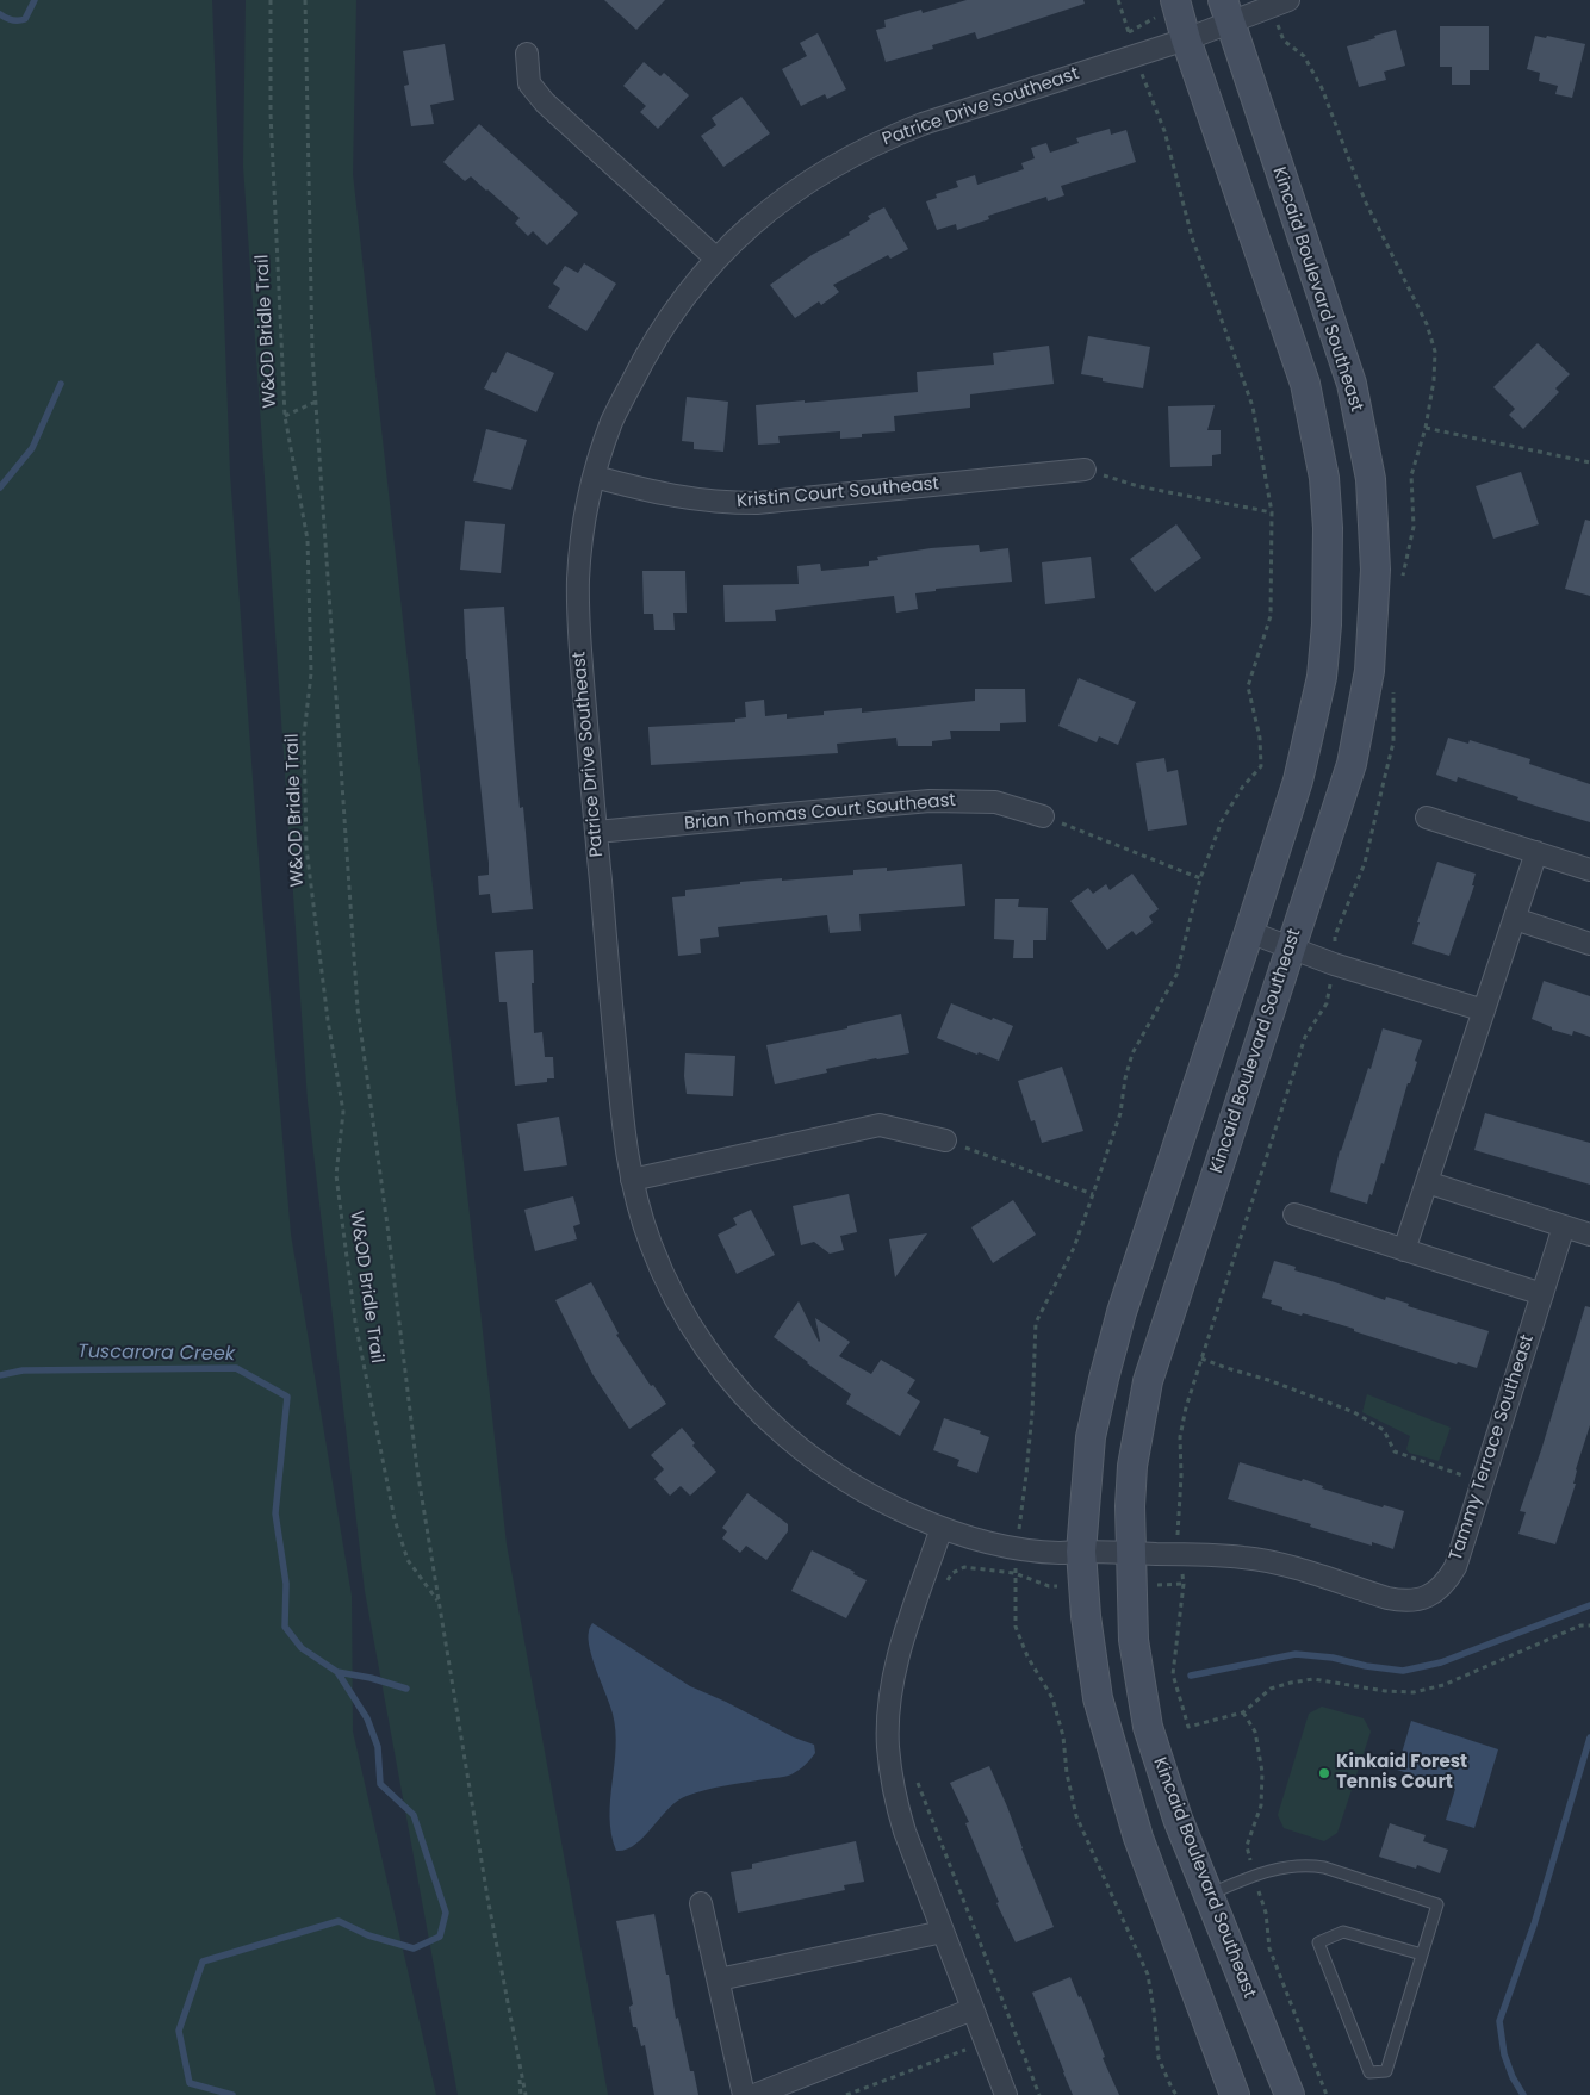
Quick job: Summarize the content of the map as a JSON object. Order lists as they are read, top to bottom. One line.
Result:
{"streets":{"street":["Patrice Drive Southeast","Kincaid Boulevard Southeast","Kristin Court Southeast","Brian Thomas Court Southeast","Tammy Terrace Southeast"],"path":["W&OD Bridle Trail"]},"crossings":[["Patrice Drive Southeast","Kincaid Boulevard Southeast"],["Patrice Drive Southeast","Kristin Court Southeast"],["Patrice Drive Southeast","Brian Thomas Court Southeast"],["Patrice Drive Southeast","Tammy Terrace Southeast"],["Kincaid Boulevard Southeast","Tammy Terrace Southeast"]],"water":["Tuscarora Creek"],"places":["Kinkaid Forest Tennis Court"]}
